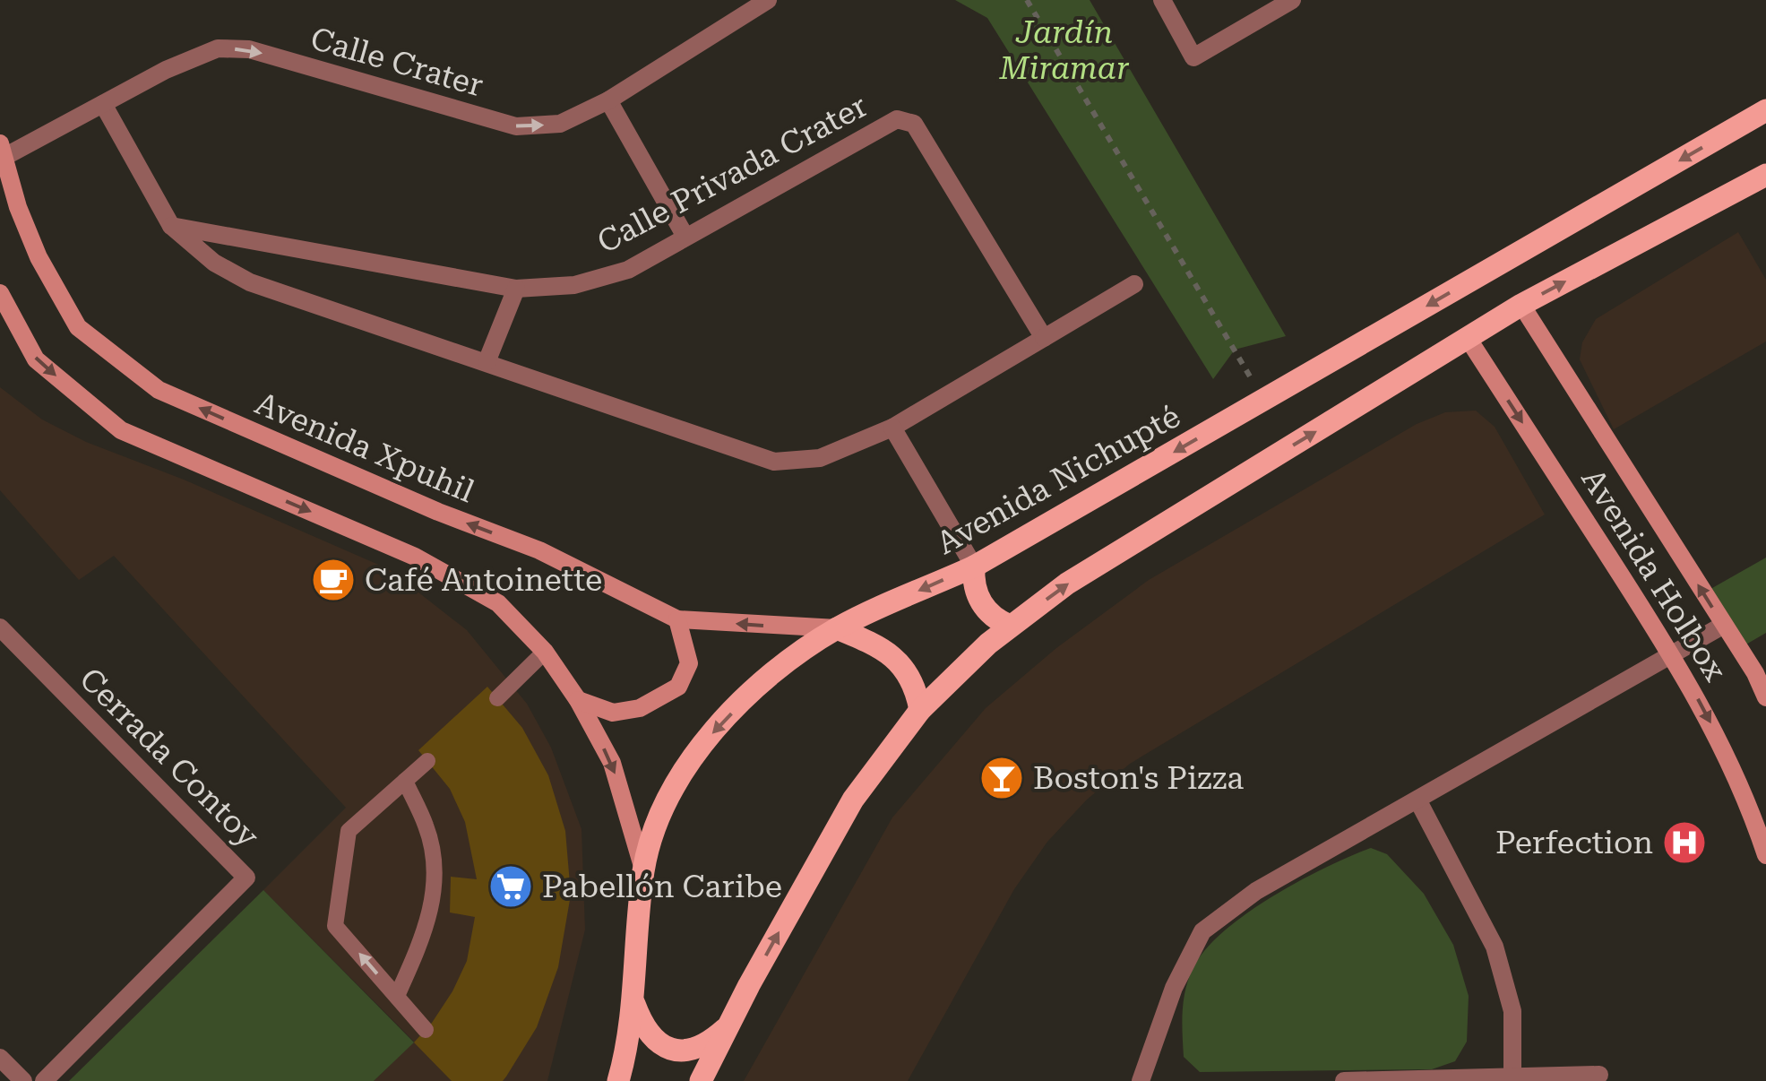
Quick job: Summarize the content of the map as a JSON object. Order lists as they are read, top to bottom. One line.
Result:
{"streets":{"main road":["Avenida Nichupté"],"street":["Calle Crater","Calle Privada Crater","Avenida Xpuhil","Avenida Holbox","Cerrada Contoy"]},"crossings":[["Calle Crater","Avenida Xpuhil"],["Avenida Xpuhil","Avenida Nichupté"]],"one_way":["Calle Crater"],"parks":["Jardín Miramar"],"places":{"cafe":["Café Antoinette"],"bar":["Boston's Pizza"],"hospital":["Perfection"],"supermarket":["Pabellón Caribe"]}}
